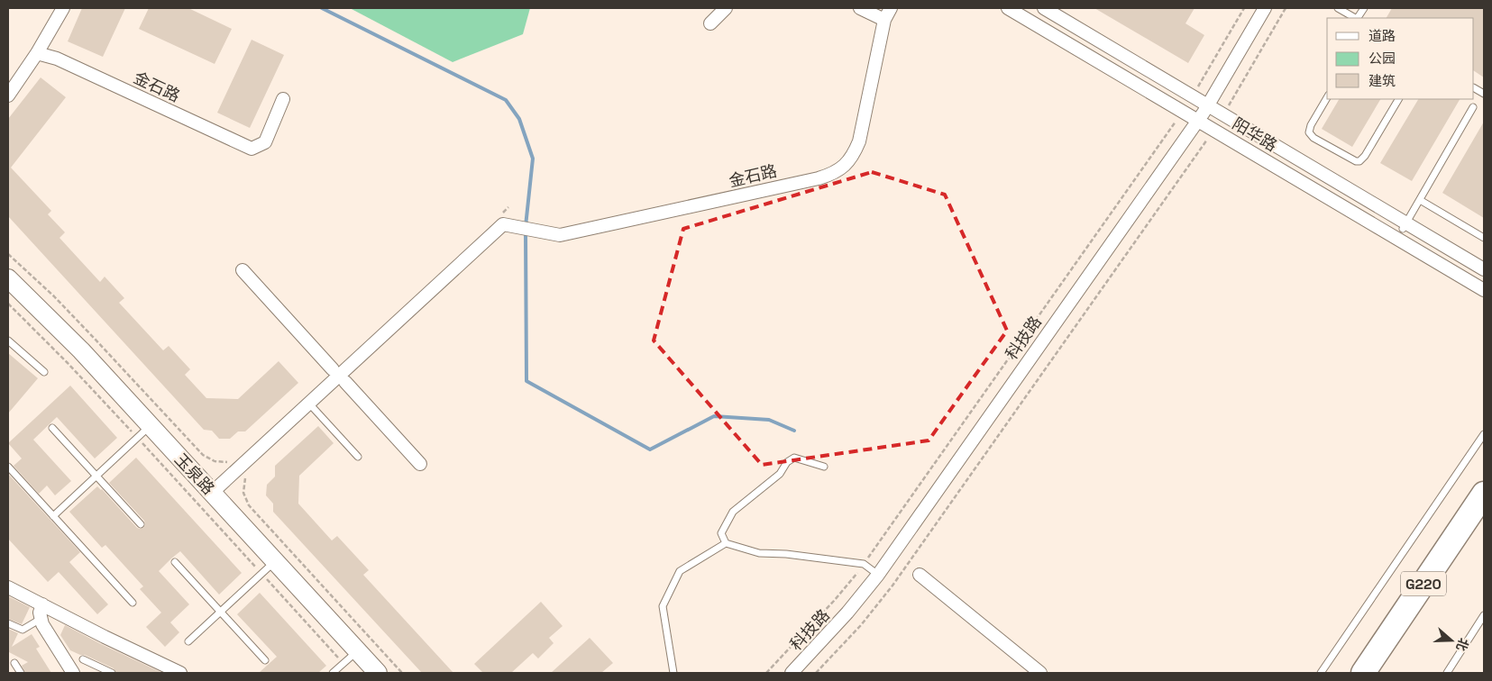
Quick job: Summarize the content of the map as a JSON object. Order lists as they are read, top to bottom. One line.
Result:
{"streets":{"highway":["G220"],"street":["金石路","阳华路","科技路","玉泉路"]},"crossings":[["阳华路","科技路"]],"legend":["道路","公园","建筑"],"north":"right"}
